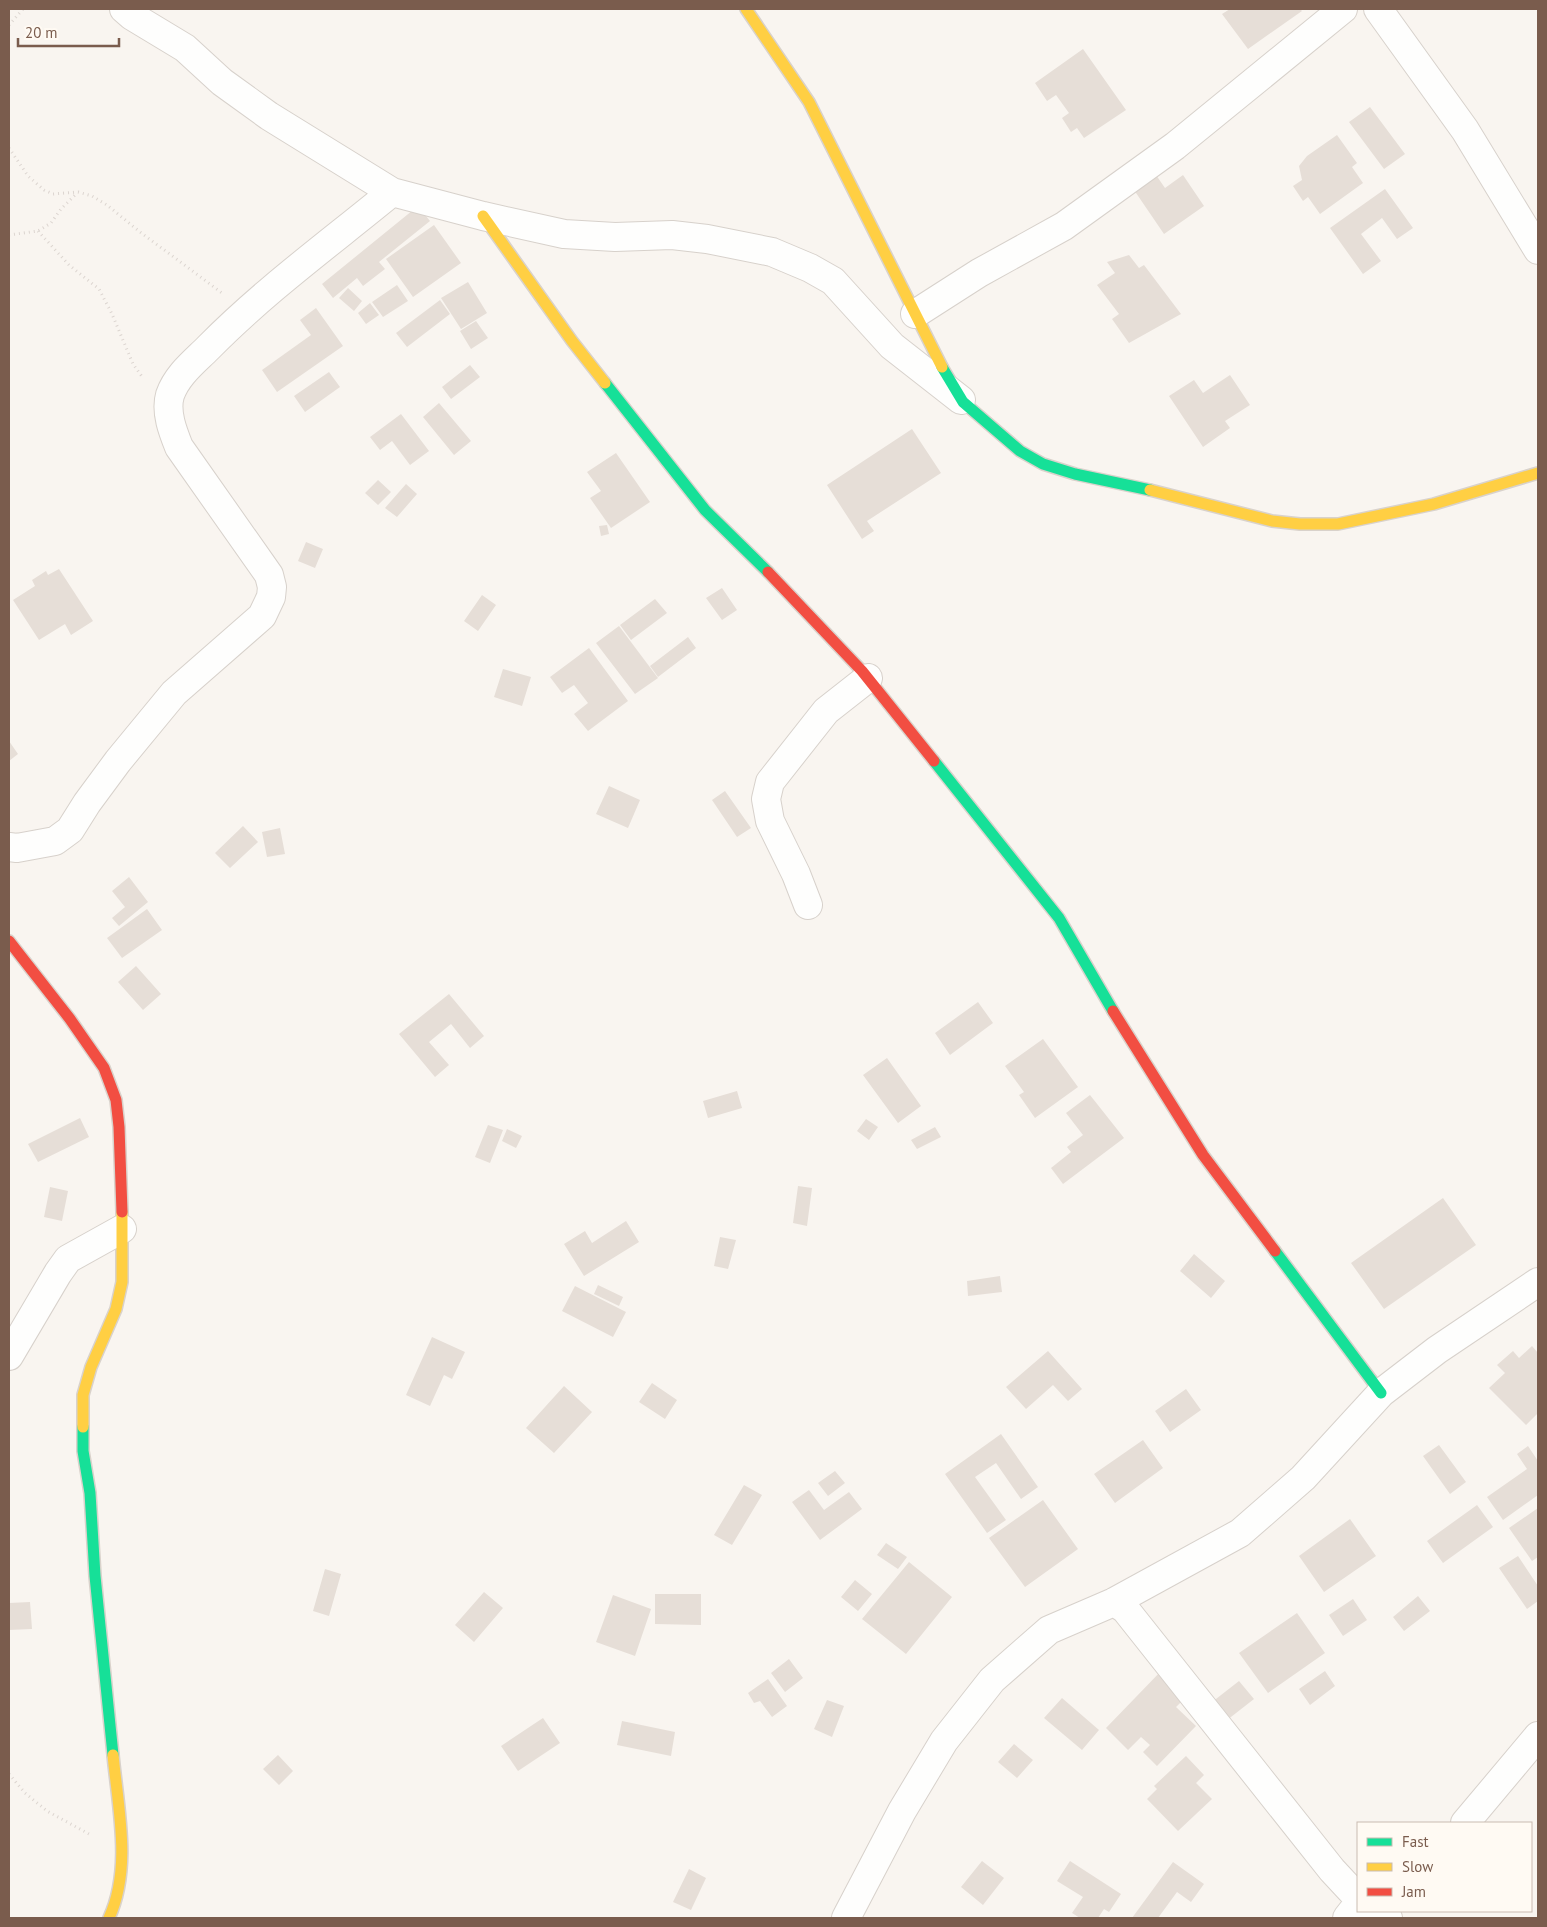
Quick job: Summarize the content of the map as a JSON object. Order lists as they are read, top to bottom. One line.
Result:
{"legend":["Fast","Slow","Jam"],"scale_bar":"20 m"}
